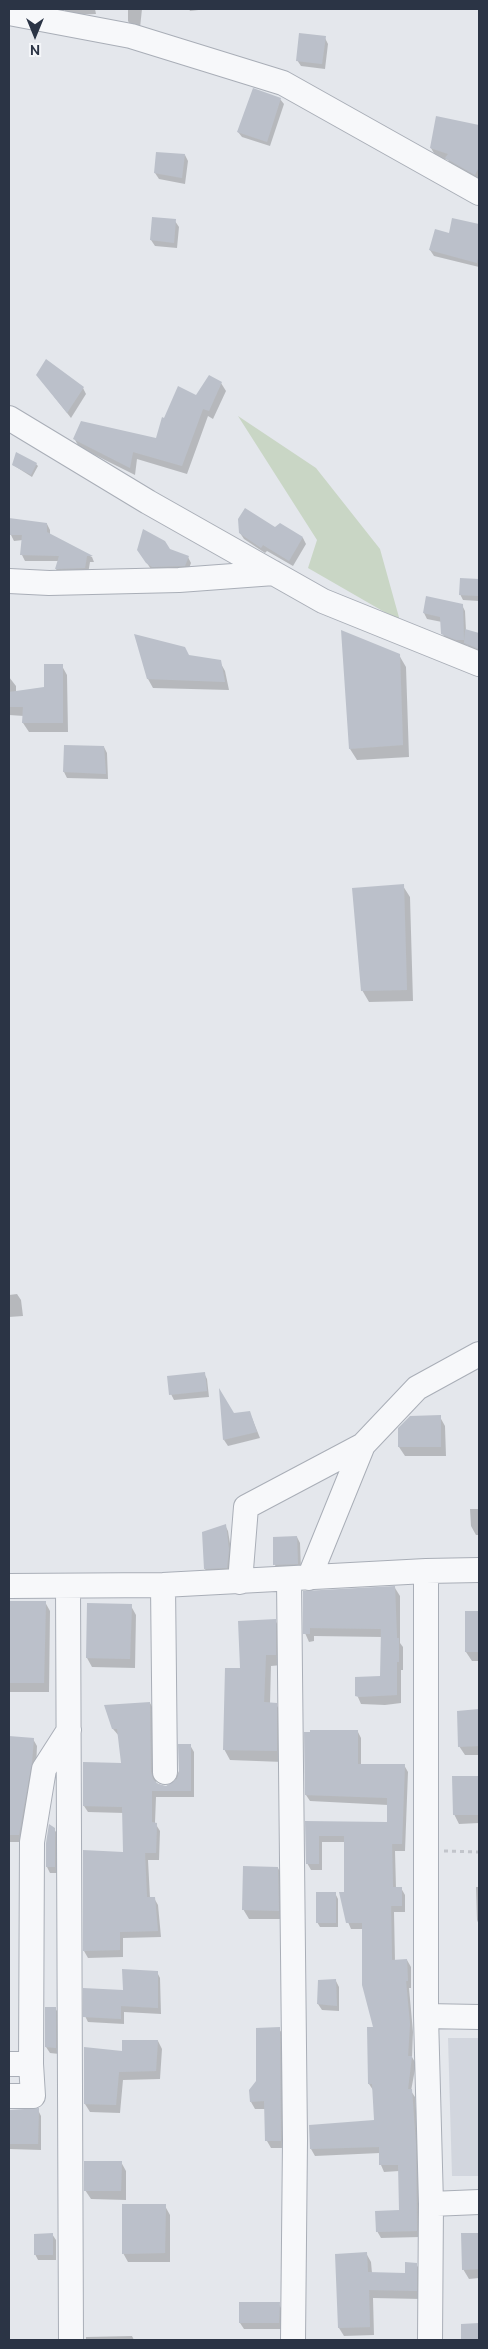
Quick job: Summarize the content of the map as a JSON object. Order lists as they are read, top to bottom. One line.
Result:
{"north":"bottom"}
